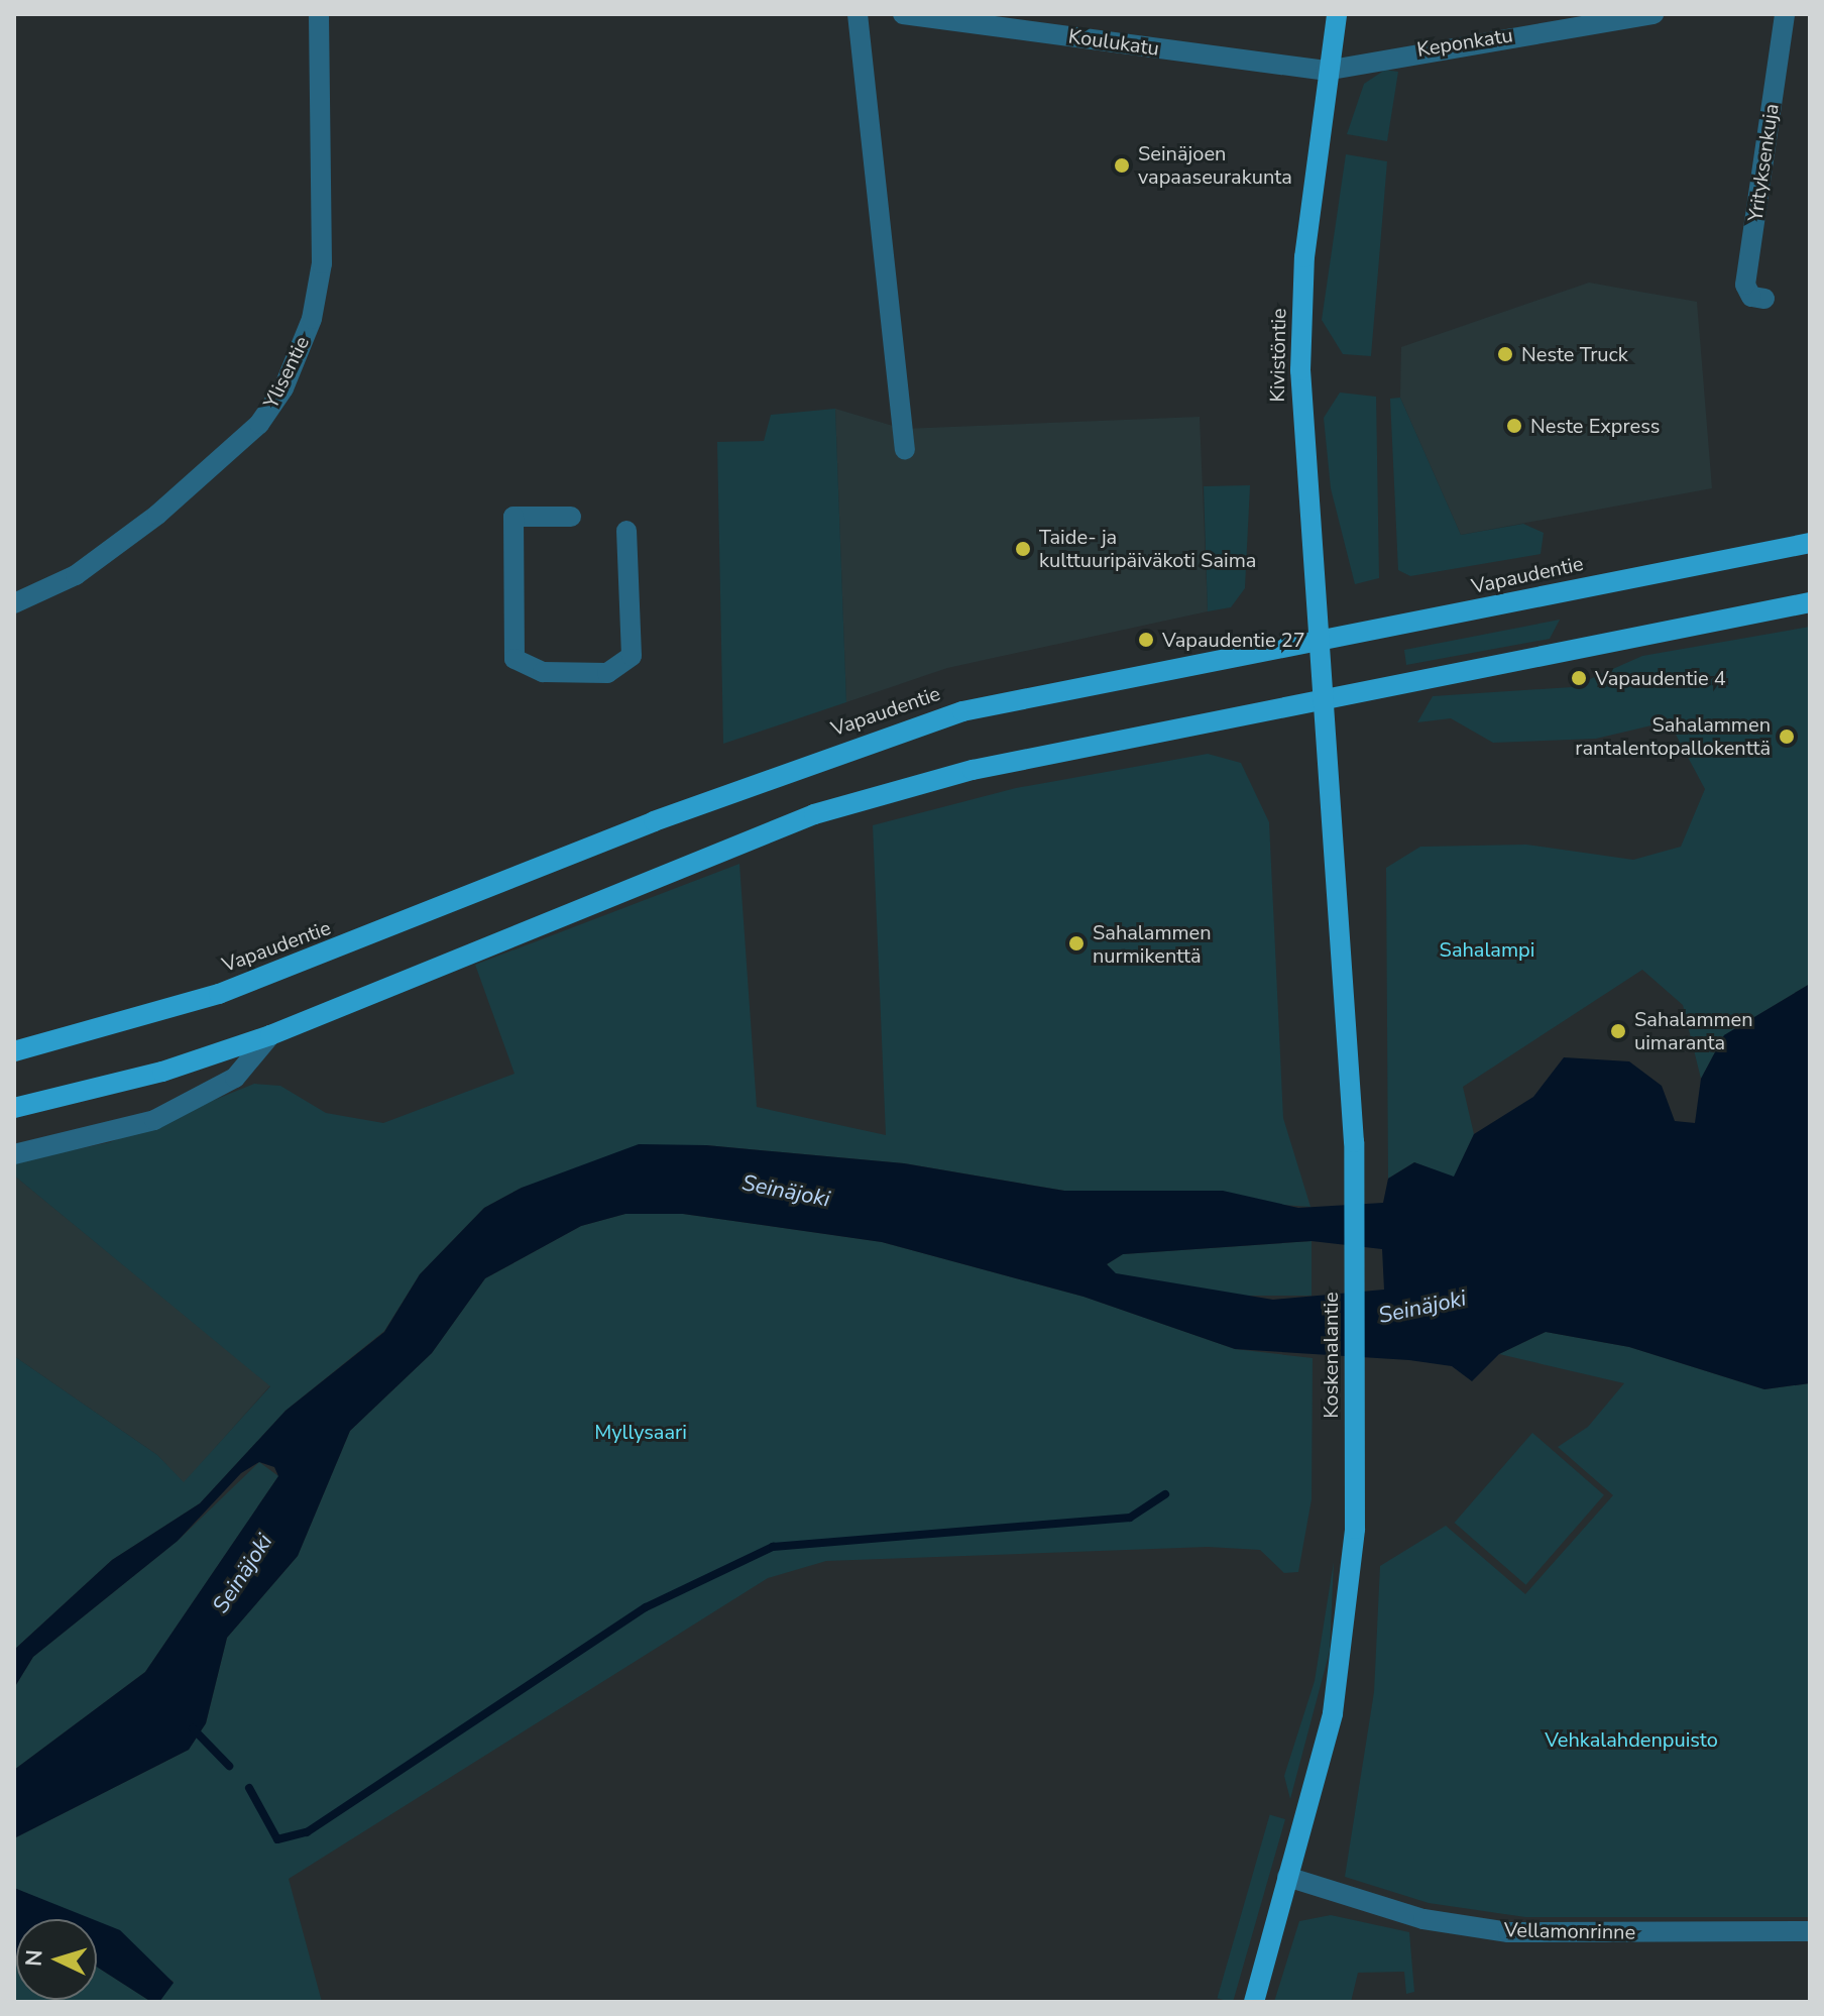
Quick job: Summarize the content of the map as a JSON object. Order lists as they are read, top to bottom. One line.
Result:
{"streets":{"main road":["Kivistöntie","Vapaudentie","Koskenalantie"],"street":["Koulukatu","Keponkatu","Yrityksenkuja","Ylisentie","Vellamonrinne"]},"crossings":[["Koulukatu","Keponkatu"],["Koulukatu","Kivistöntie"],["Keponkatu","Kivistöntie"],["Kivistöntie","Vapaudentie"],["Kivistöntie","Koskenalantie"],["Koskenalantie","Vellamonrinne"]],"water":["Seinäjoki"],"parks":["Sahalampi","Myllysaari","Vehkalahdenpuisto"],"places":["Seinäjoen vapaaseurakunta","Neste Truck","Neste Express","Taide- ja kulttuuripäiväkoti Saima","Vapaudentie 27","Vapaudentie 4","Sahalammen rantalentopallokenttä","Sahalammen nurmikenttä","Sahalammen uimaranta"],"north":"left"}
